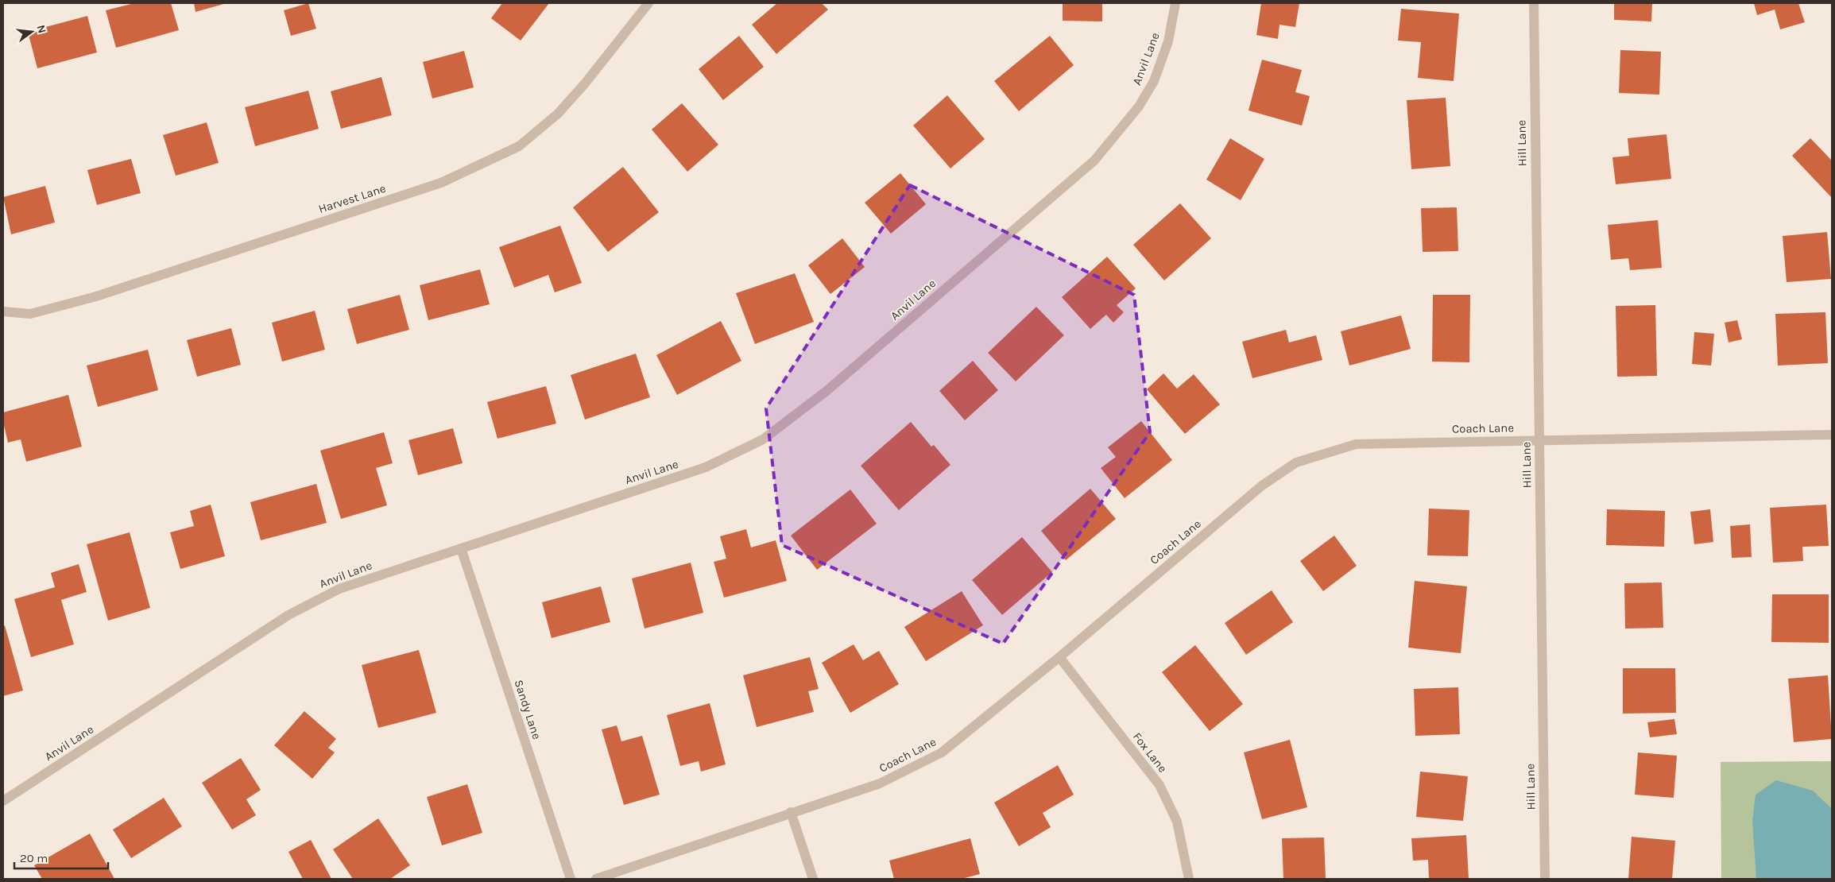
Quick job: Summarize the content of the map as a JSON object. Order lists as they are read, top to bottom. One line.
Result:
{"streets":{"street":["Anvil Lane","Hill Lane","Harvest Lane","Coach Lane","Sandy Lane","Fox Lane"]},"crossings":[["Anvil Lane","Sandy Lane"],["Hill Lane","Coach Lane"],["Coach Lane","Fox Lane"]],"scale_bar":"20 m","north":"right"}
